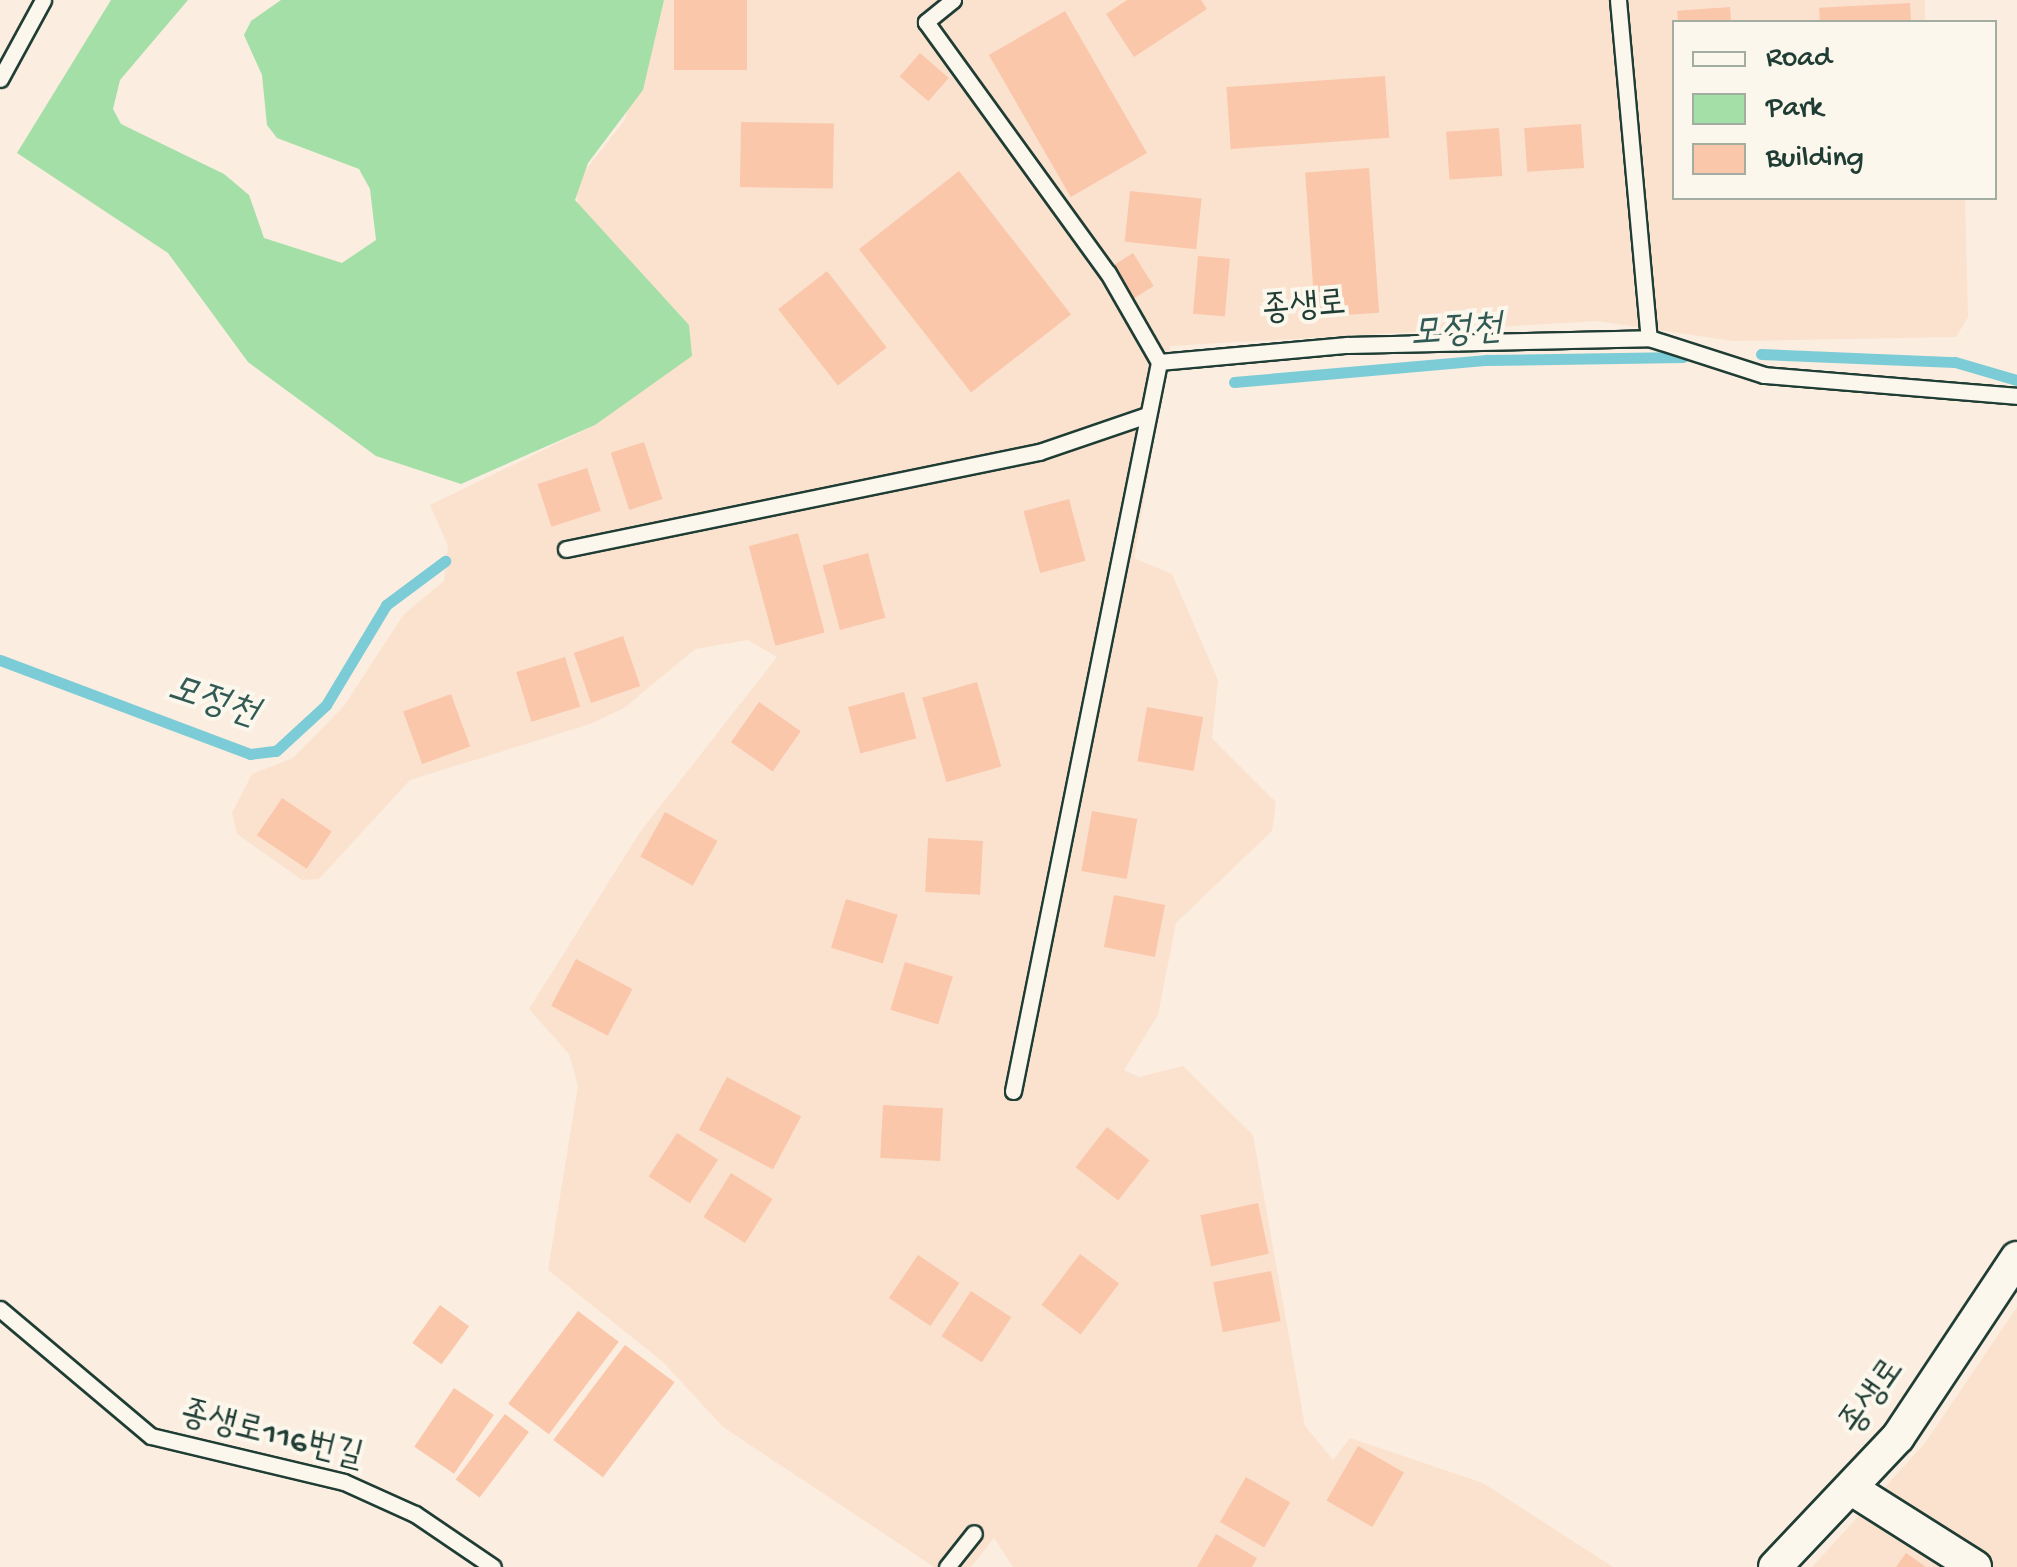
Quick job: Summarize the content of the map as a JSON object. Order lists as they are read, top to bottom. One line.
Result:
{"streets":{"street":["종생로"],"lane":["종생로116번길"]},"water":["모정천"],"legend":["Road","Park","Building"]}
